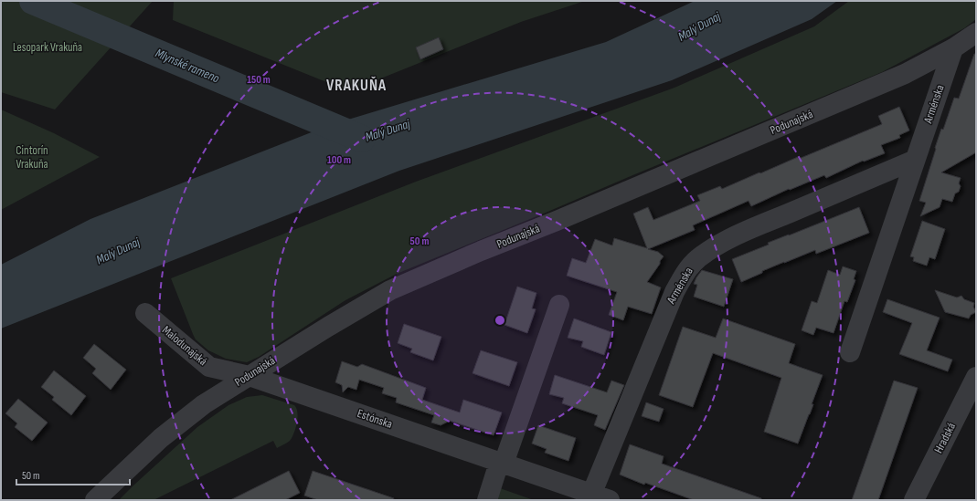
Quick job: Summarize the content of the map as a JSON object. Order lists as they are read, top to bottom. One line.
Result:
{"streets":{"street":["Arménska","Podunajská","Malodunajská","Estónska","Hradská"]},"crossings":[["Arménska","Podunajská"],["Arménska","Estónska"],["Podunajská","Malodunajská"],["Podunajská","Estónska"],["Malodunajská","Estónska"]],"districts":["VRAKUŇA"],"water":["Malý Dunaj","Mlynské rameno"],"parks":["Lesopark Vrakuňa","Cintorín Vrakuňa"],"scale_bar":"50 m","rings":["150 m","100 m","50 m"]}
